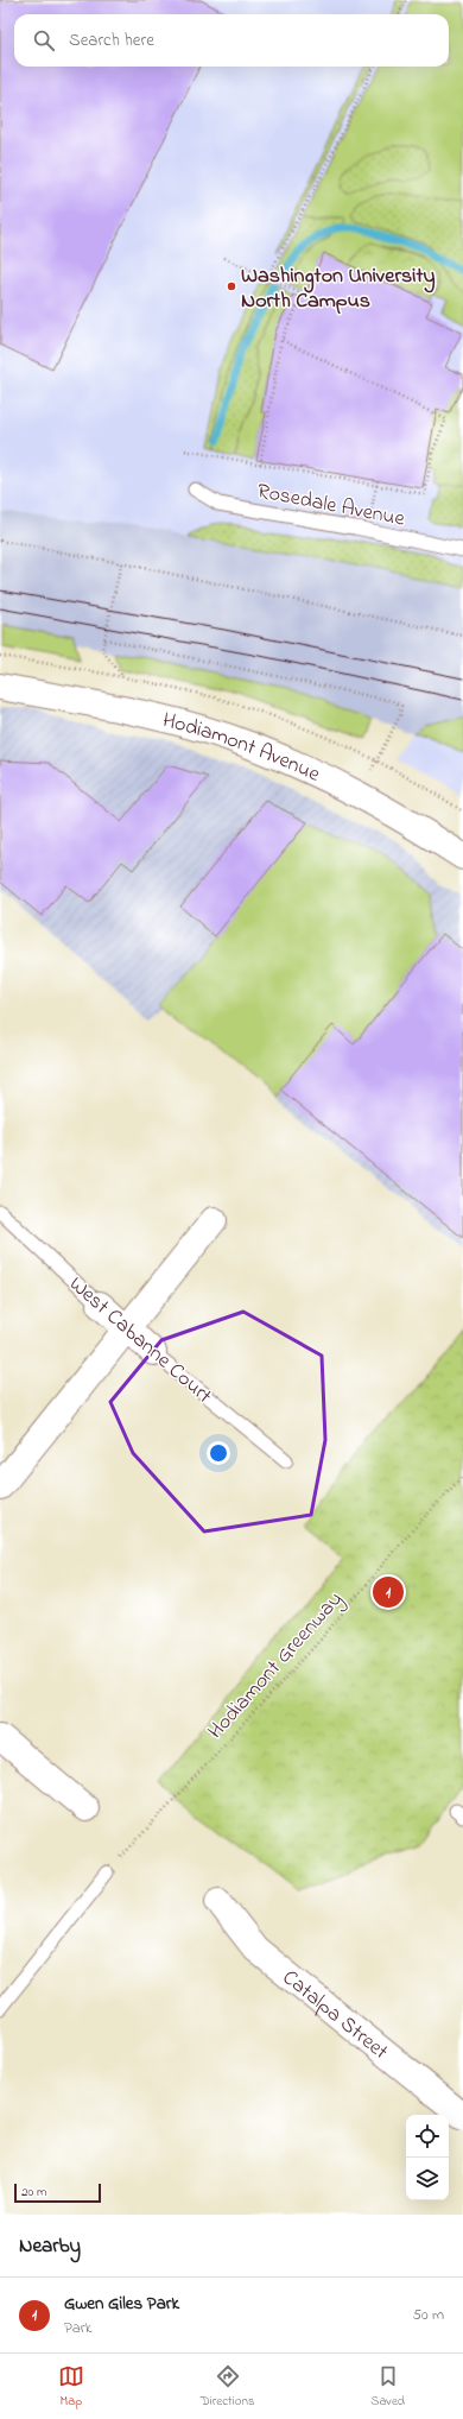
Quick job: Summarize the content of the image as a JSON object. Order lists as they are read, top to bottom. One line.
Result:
{"streets":{"street":["Hodiamont Avenue","West Cabanne Court","Catalpa Street"],"lane":["Rosedale Avenue"],"path":["Hodiamont Greenway"]},"places":["Washington University North Campus"],"scale_bar":"20 m","page":{"search":"Search here","pins":"1","scale":"20 m","heading":"Nearby","list":[{"mark":"1","name":"Gwen Giles Park","note":"Park","value":"50 m"}],"nav":["Map","Directions","Saved"]}}
